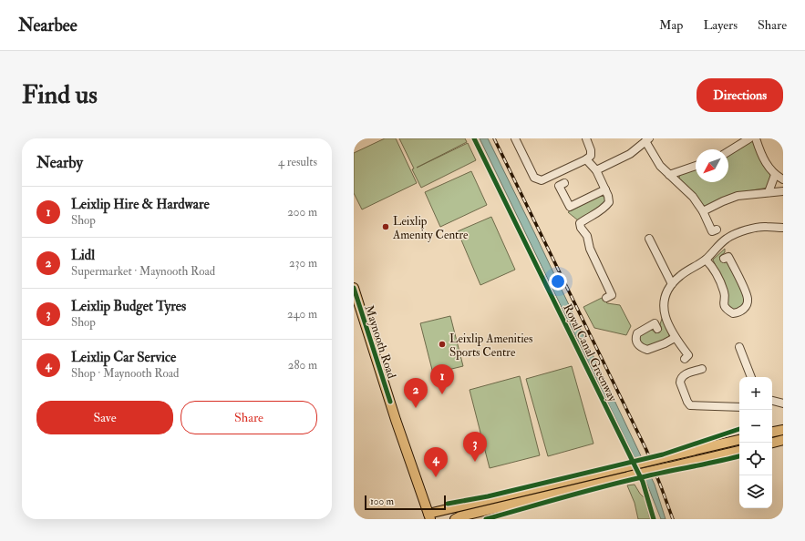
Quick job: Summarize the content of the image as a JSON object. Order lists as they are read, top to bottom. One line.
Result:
{"streets":{"main road":["Maynooth Road"],"cycle path":["Royal Canal Greenway"]},"places":["Leixlip Amenity Centre","Leixlip Amenities Sports Centre"],"scale_bar":"100 m","north":"bottom left","page":{"header":"Nearbee","nav":["Map","Layers","Share"],"buttons":["Directions",["Save","Share"]],"title":"Find us","heading":["Nearby","4 results"],"list":[{"mark":"1","name":"Leixlip Hire & Hardware","note":"Shop","value":"200 m"},{"mark":"2","name":"Lidl","note":"Supermarket · Maynooth Road","value":"230 m"},{"mark":"3","name":"Leixlip Budget Tyres","note":"Shop","value":"240 m"},{"mark":"4","name":"Leixlip Car Service","note":"Shop · Maynooth Road","value":"280 m"}],"pins":["1","2","3","4"],"map_buttons":["+","−"],"scale":"100 m"}}
